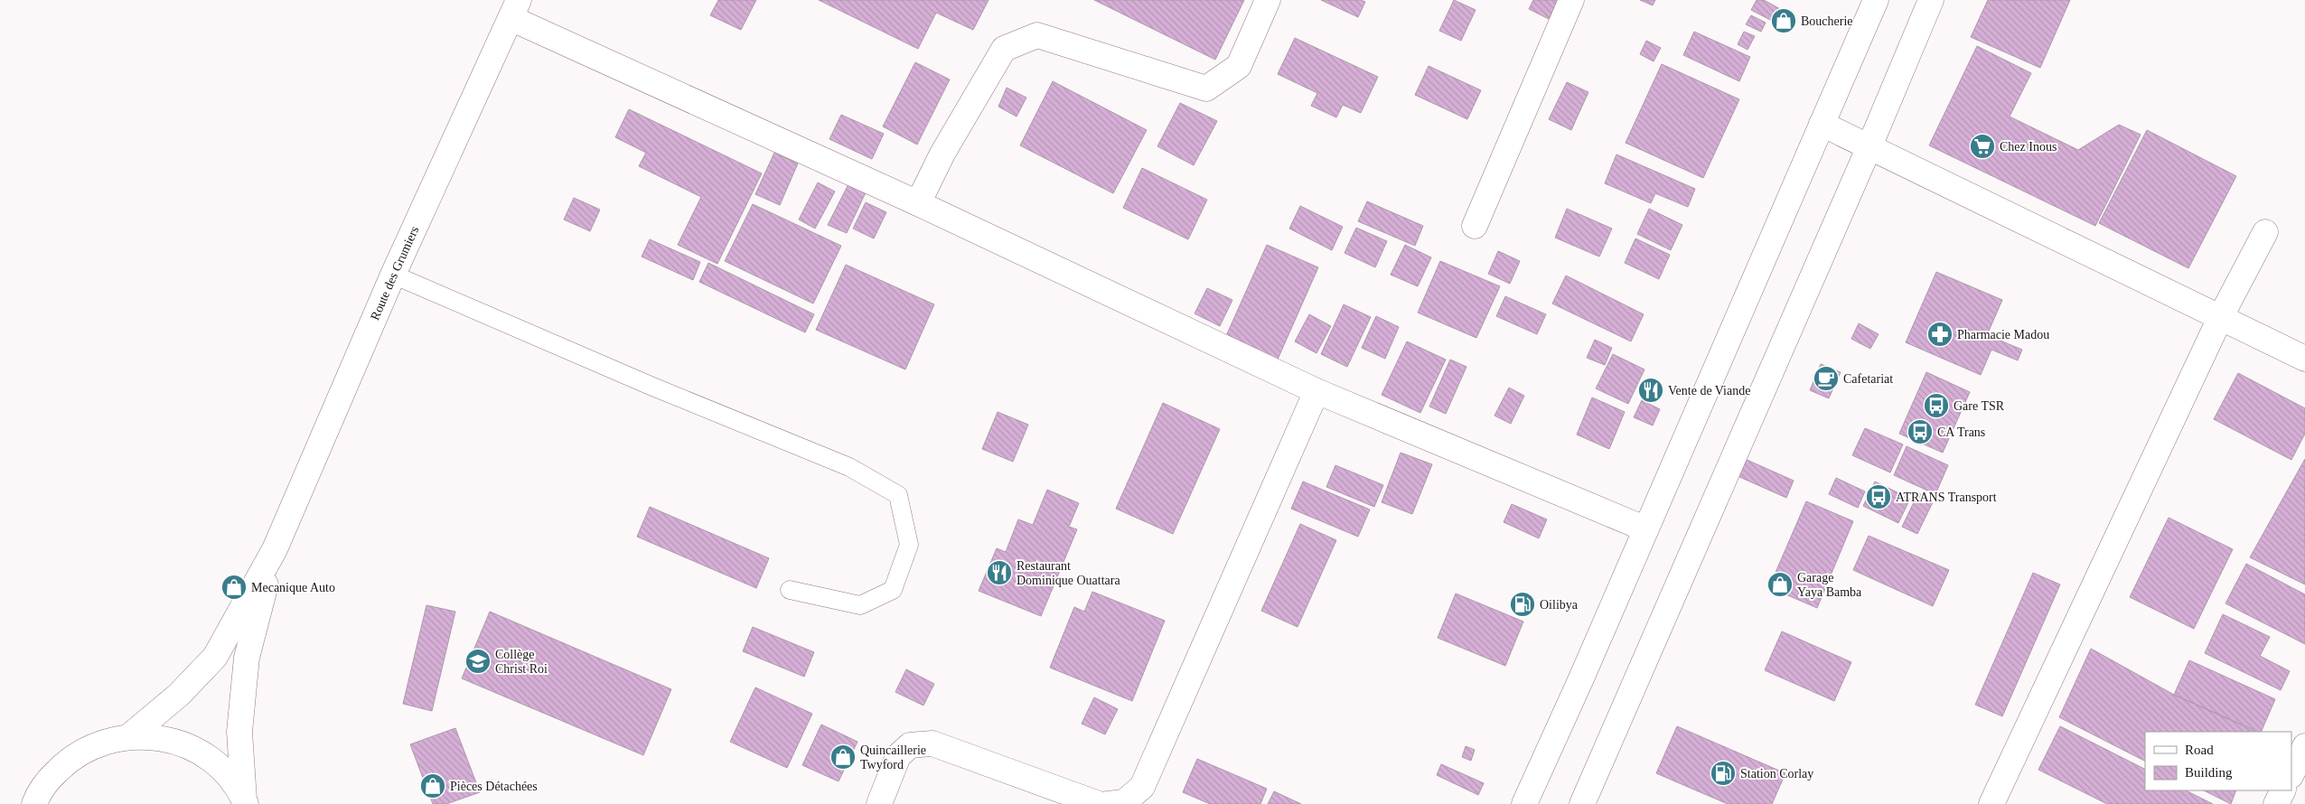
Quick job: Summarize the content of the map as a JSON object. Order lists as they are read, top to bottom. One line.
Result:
{"streets":{"street":["Route des Grumiers"]},"places":{"shop":["Boucherie","Garage Yaya Bamba","Mecanique Auto","Quincaillerie Twyford","Pièces Détachées"],"supermarket":["Chez Inous"],"pharmacy":["Pharmacie Madou"],"cafe":["Cafetariat"],"restaurant":["Vente de Viande","Restaurant Dominique Ouattara"],"bus stop":["Gare TSR","CA Trans","ATRANS Transport"],"fuel station":["Oilibya","Station Corlay"],"school or university":["Collège Christ Roi"]},"legend":["Road","Building"]}
